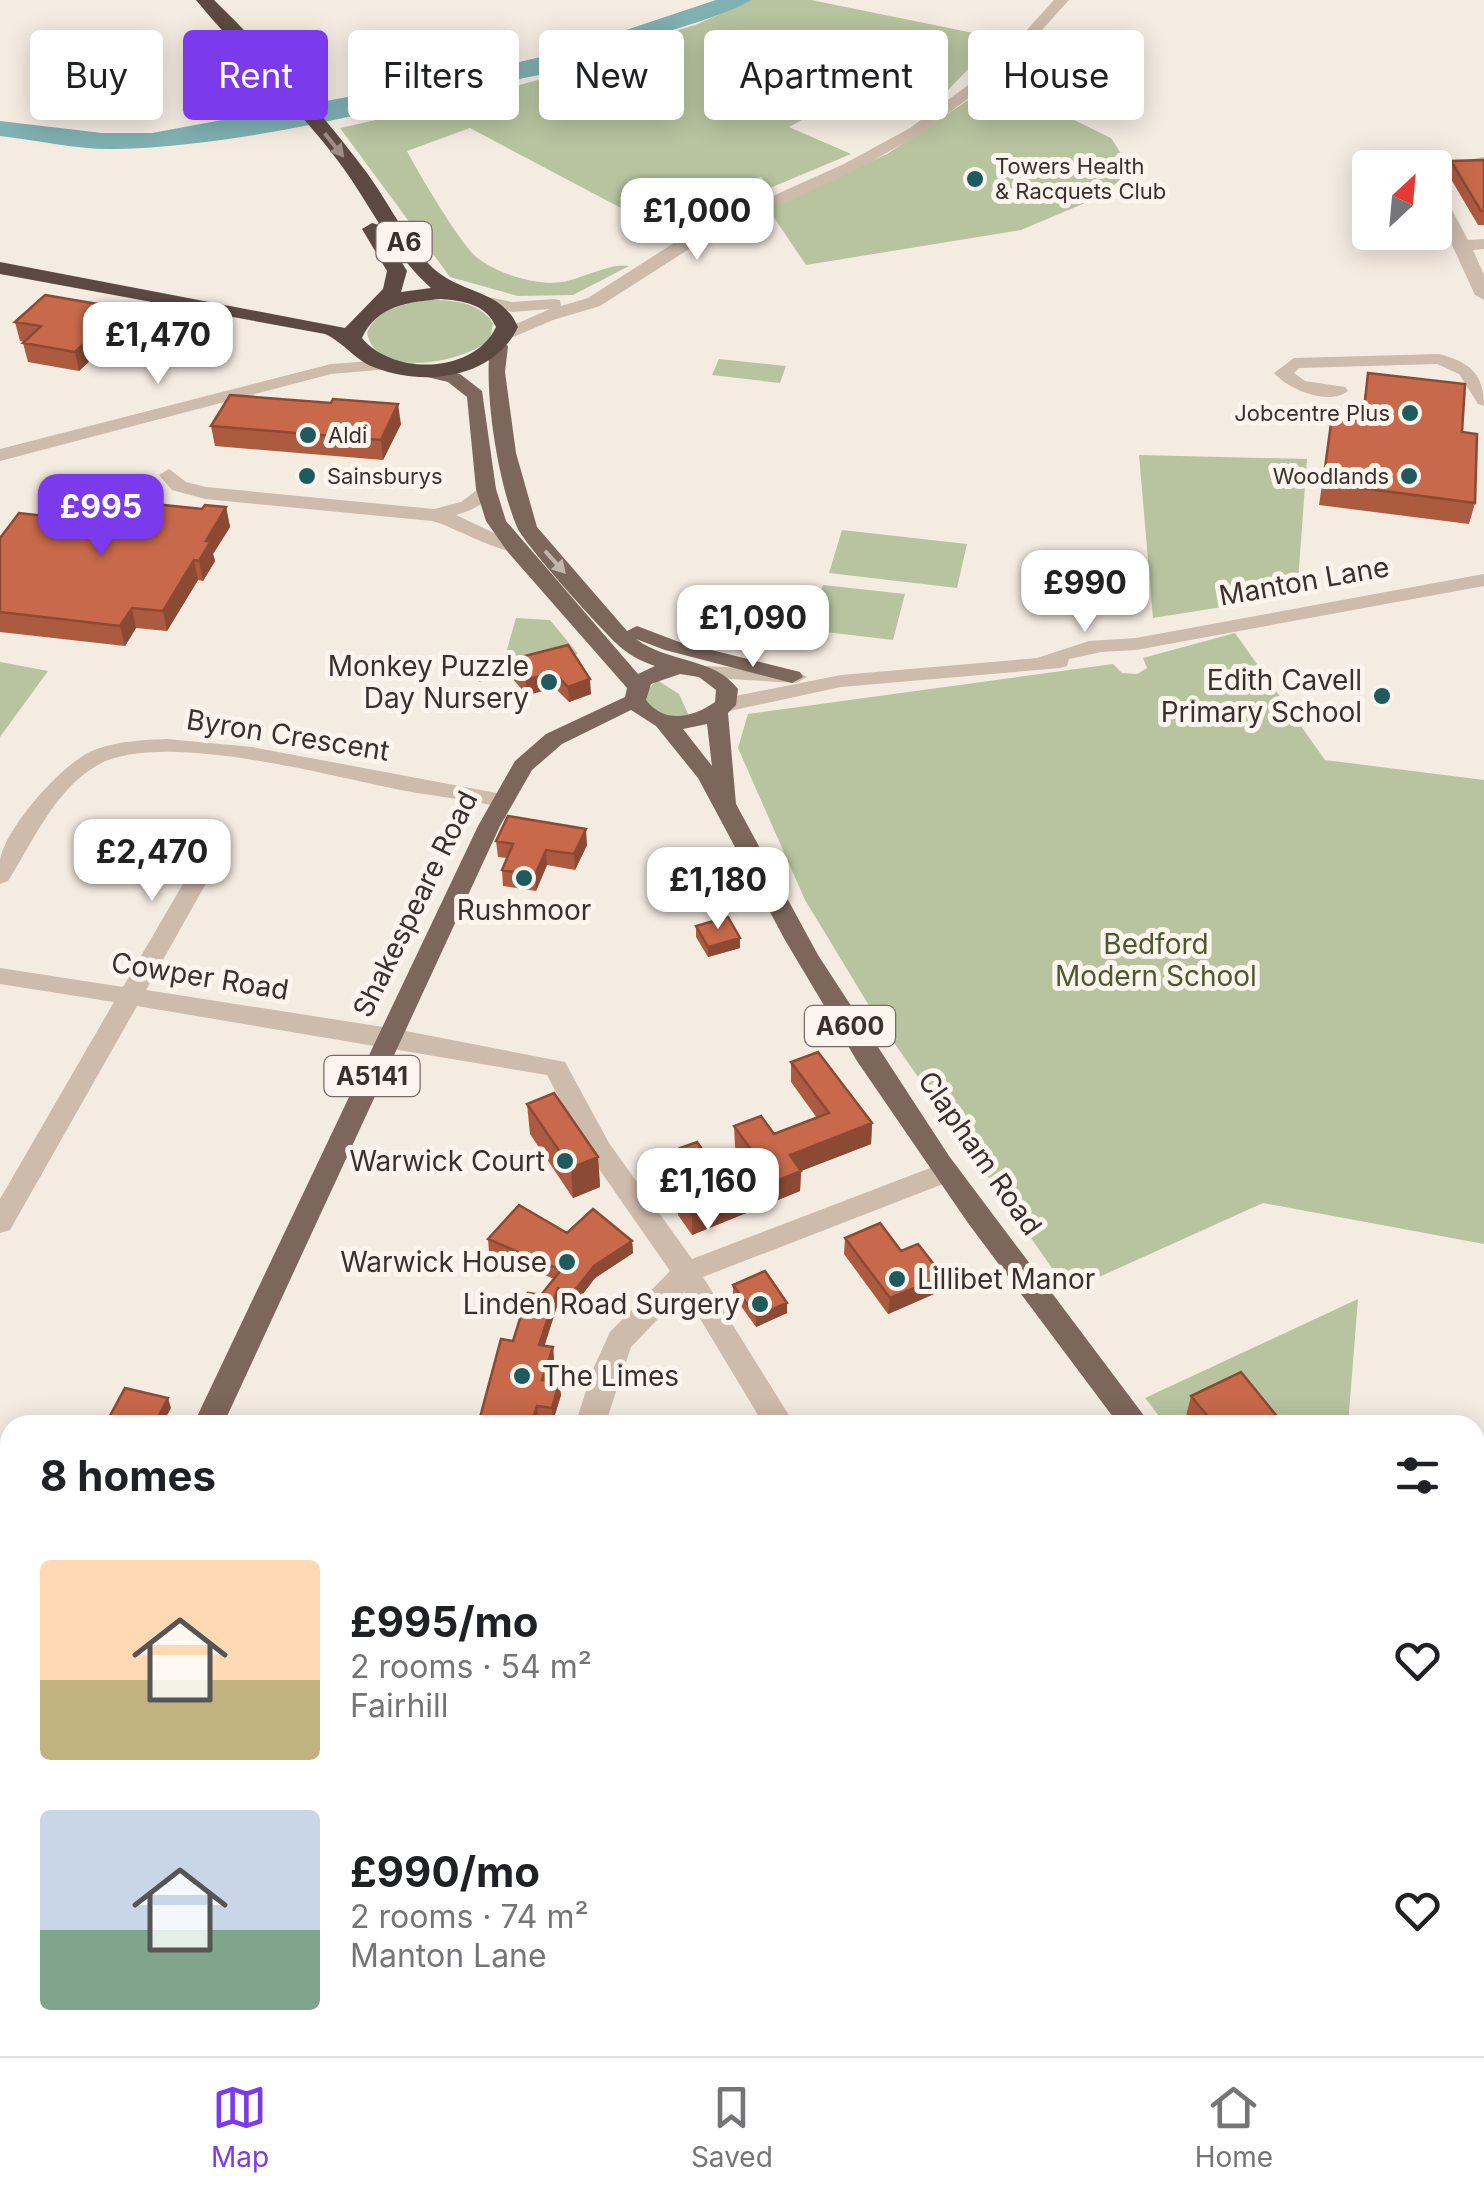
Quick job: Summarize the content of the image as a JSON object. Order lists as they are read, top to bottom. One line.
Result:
{"streets":{"highway":["A6"],"main road":["Shakespeare Road","A600","A5141","Clapham Road"],"street":["Manton Lane","Byron Crescent","Cowper Road"]},"crossings":[["Manton Lane","Shakespeare Road"],["Manton Lane","A600"],["Manton Lane","Clapham Road"],["Byron Crescent","Shakespeare Road"],["Shakespeare Road","Cowper Road"],["Shakespeare Road","A600"],["Shakespeare Road","Clapham Road"],["A600","Clapham Road"]],"parks":["Bedford Modern School"],"places":["Towers Health & Racquets Club","Jobcentre Plus","Aldi","Sainsburys","Woodlands","Monkey Puzzle Day Nursery","Edith Cavell Primary School","Rushmoor","Warwick Court","Warwick House","Lillibet Manor","Linden Road Surgery","The Limes"],"north":"top right","page":{"chip":["Buy","Rent","Filters","New","Apartment","House"],"price":["£1,000","£1,470","£995","£990","£1,090","£2,470","£1,180","£1,160"],"heading":"8 homes","list":[{"name":"£995/mo","note":"2 rooms · 54 m² · Fairhill"},{"name":"£990/mo","note":"2 rooms · 74 m² · Manton Lane"}],"tabs":["Map","Saved","Home"]}}
